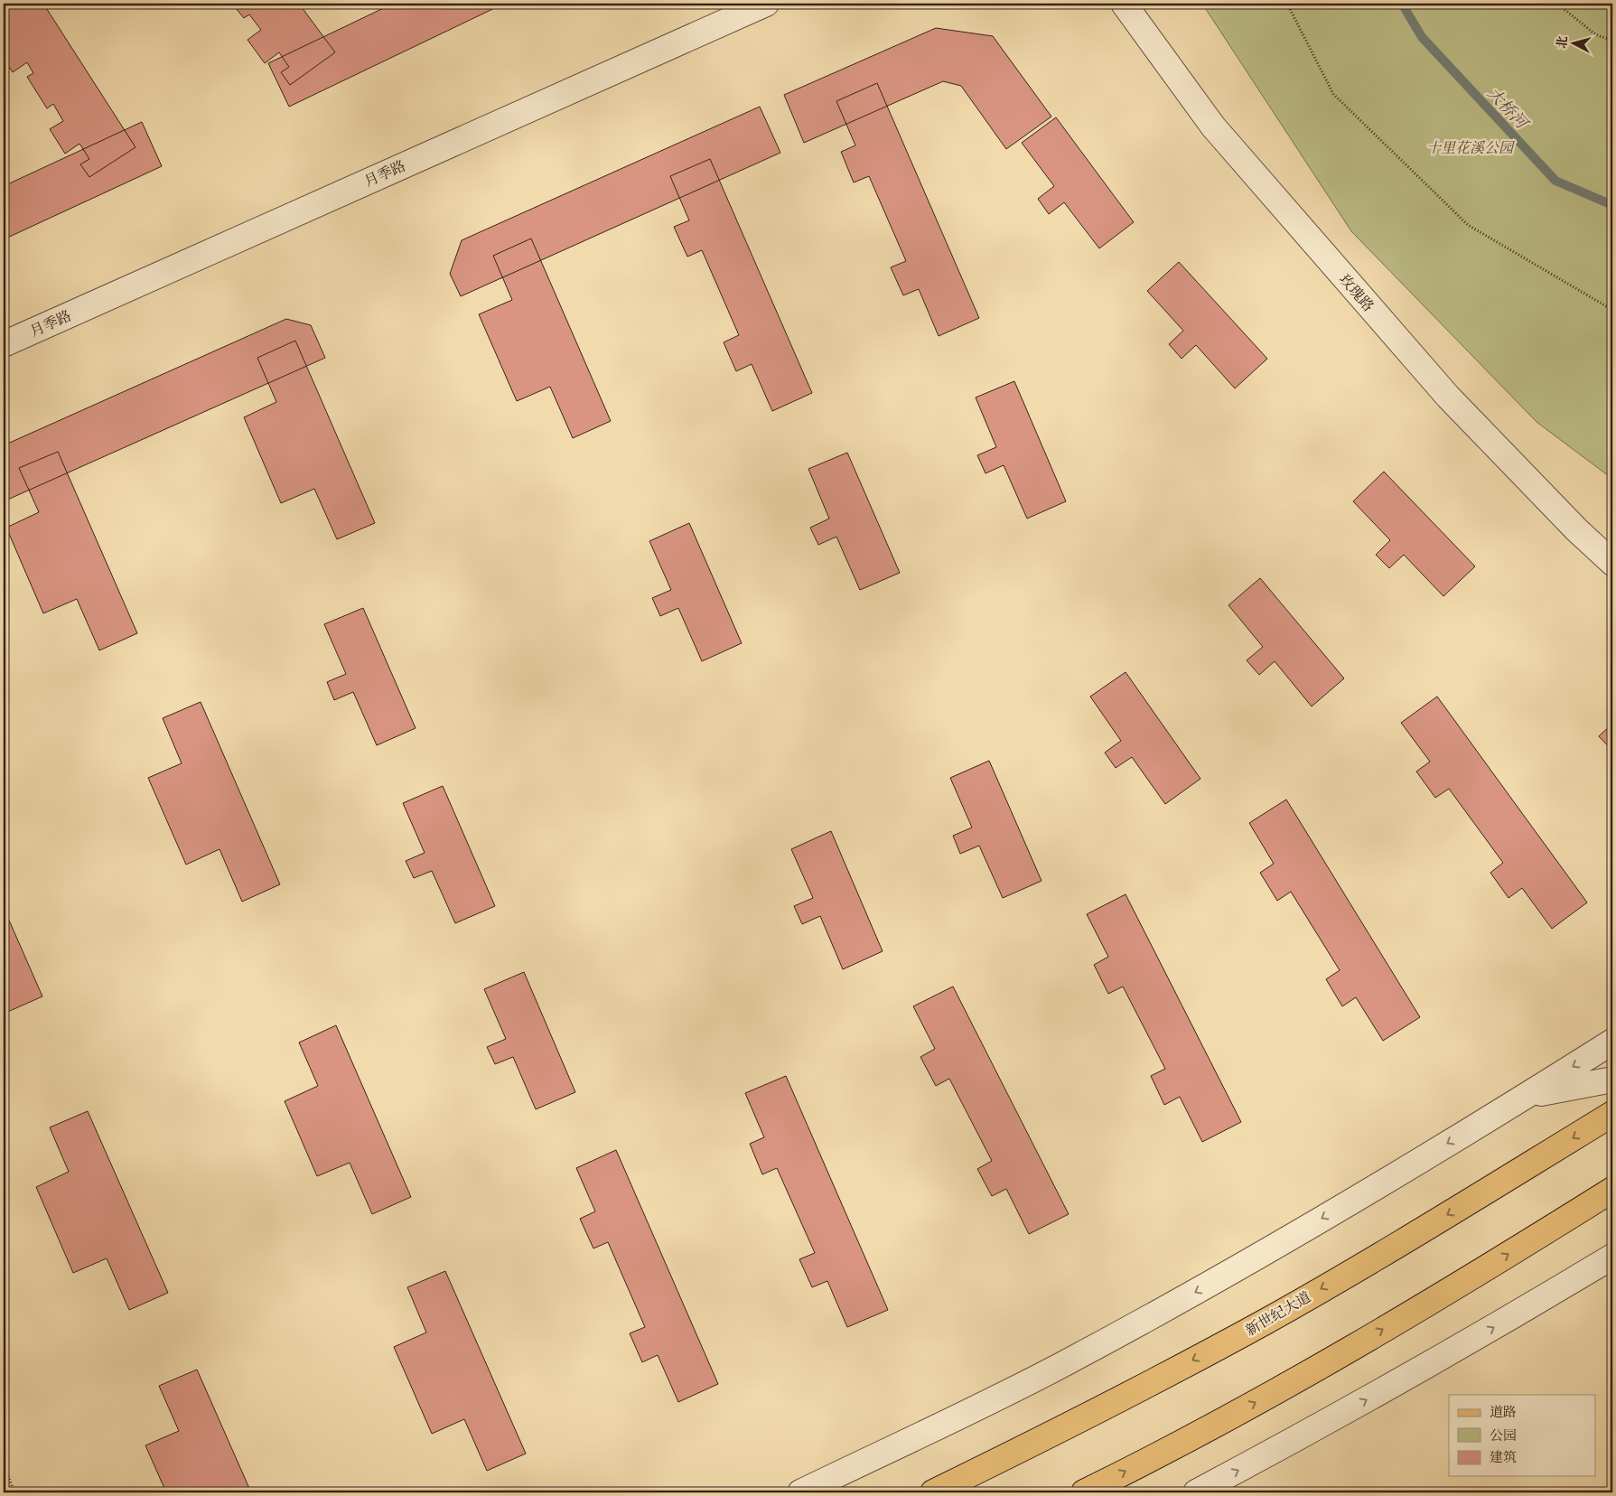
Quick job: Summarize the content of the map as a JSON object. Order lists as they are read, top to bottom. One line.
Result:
{"streets":{"main road":["新世纪大道"],"street":["月季路","玫瑰路"]},"water":["大桥河"],"parks":["十里花溪公园"],"legend":["道路","公园","建筑"],"north":"left"}
